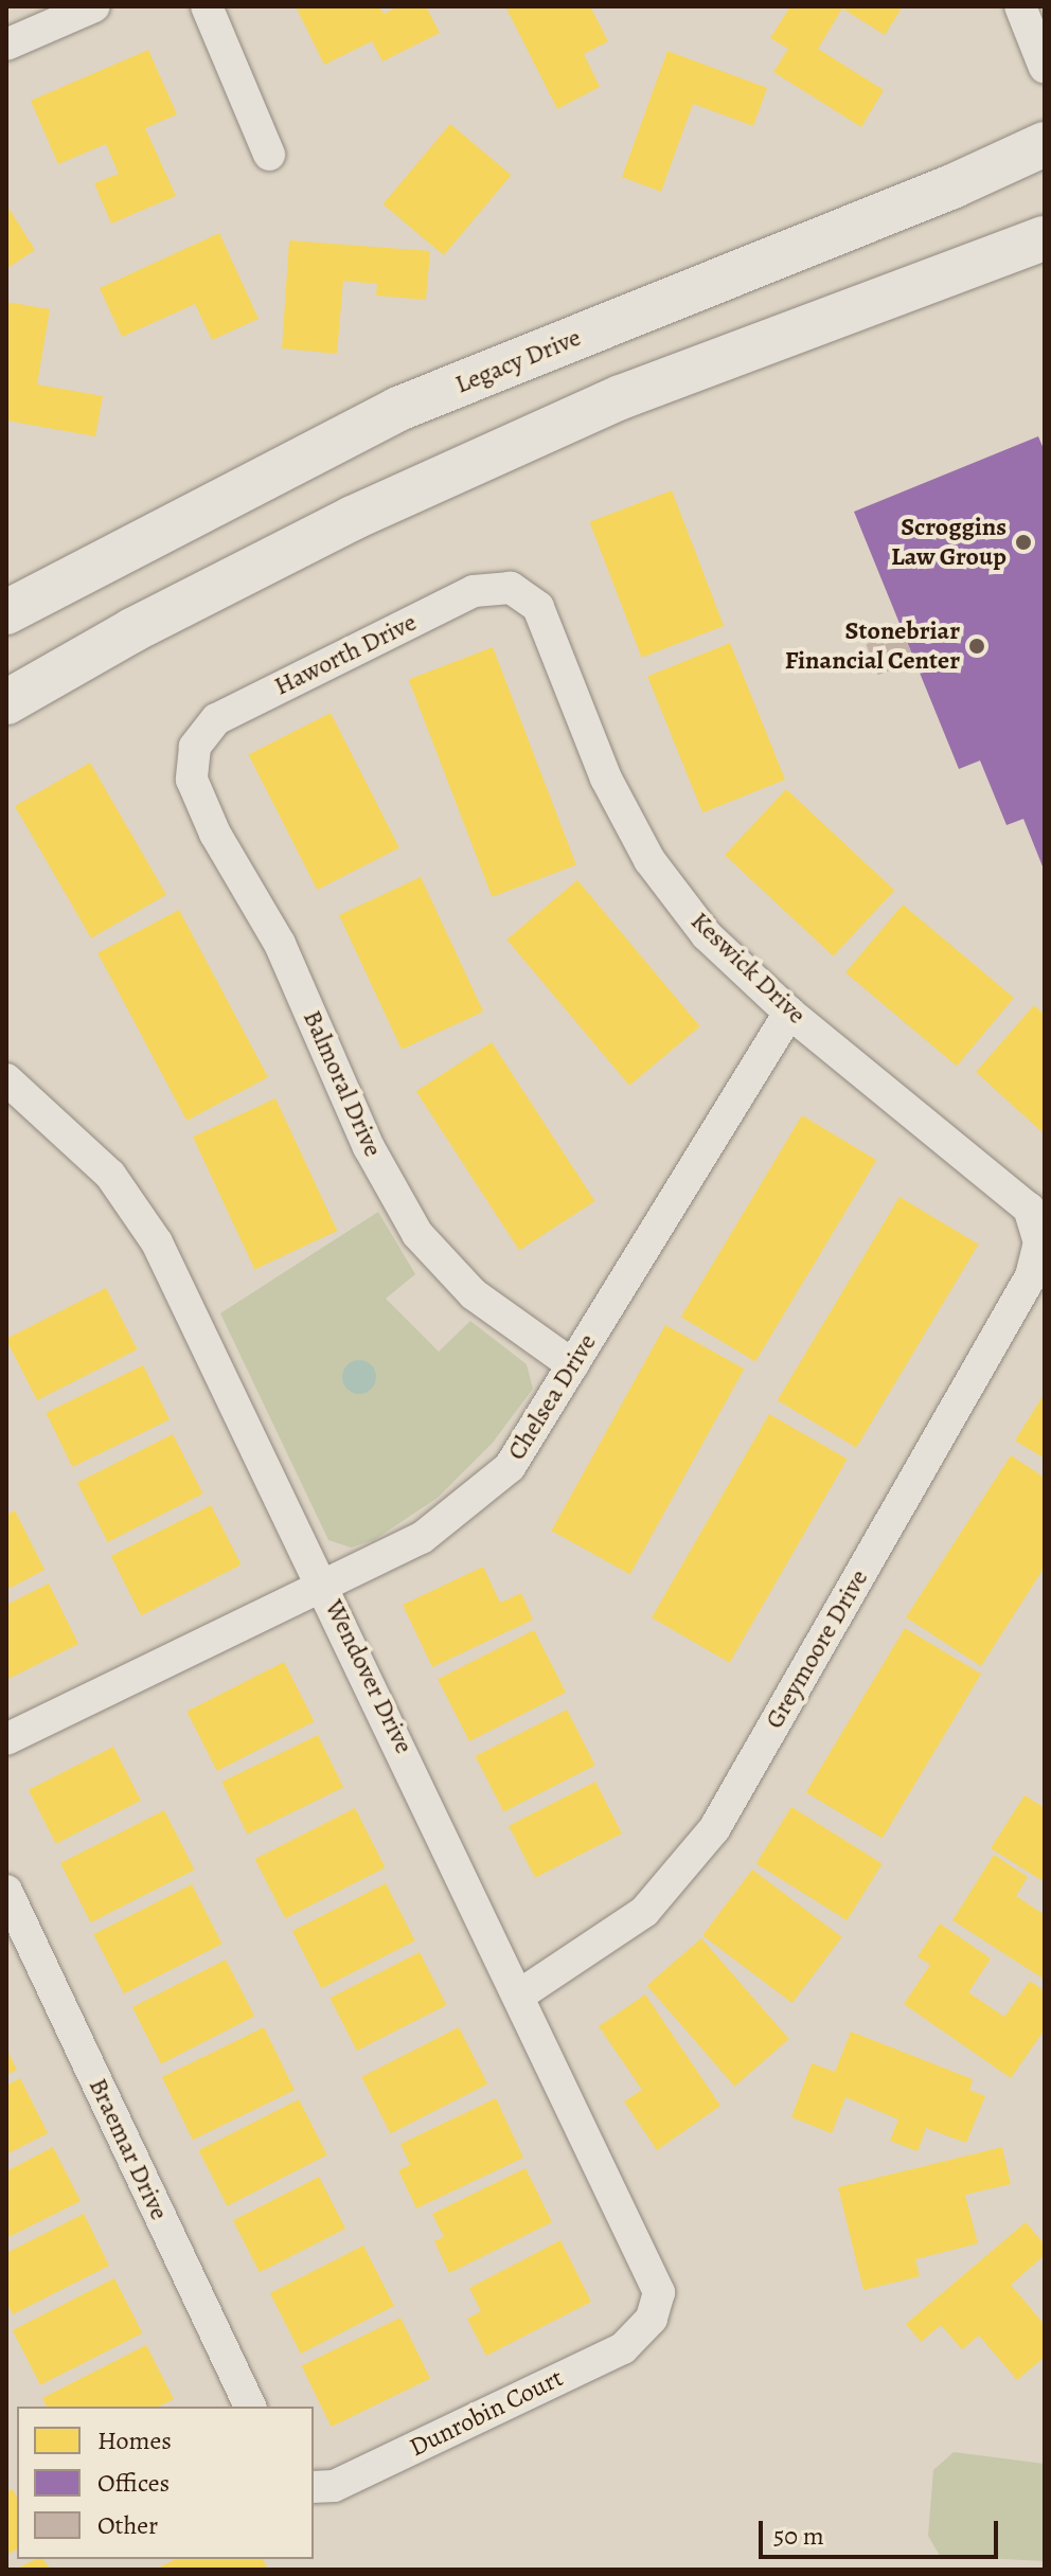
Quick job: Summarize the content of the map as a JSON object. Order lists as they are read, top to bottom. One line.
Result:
{"streets":{"main road":["Legacy Drive"],"street":["Haworth Drive","Keswick Drive","Balmoral Drive","Chelsea Drive","Greymoore Drive","Wendover Drive","Braemar Drive","Dunrobin Court"]},"crossings":[["Haworth Drive","Keswick Drive"],["Haworth Drive","Balmoral Drive"],["Keswick Drive","Chelsea Drive"],["Keswick Drive","Greymoore Drive"],["Balmoral Drive","Chelsea Drive"],["Chelsea Drive","Wendover Drive"],["Greymoore Drive","Wendover Drive"],["Wendover Drive","Dunrobin Court"]],"places":["Scroggins Law Group","Stonebriar Financial Center"],"legend":["Homes","Offices","Other"],"scale_bar":"50 m"}
